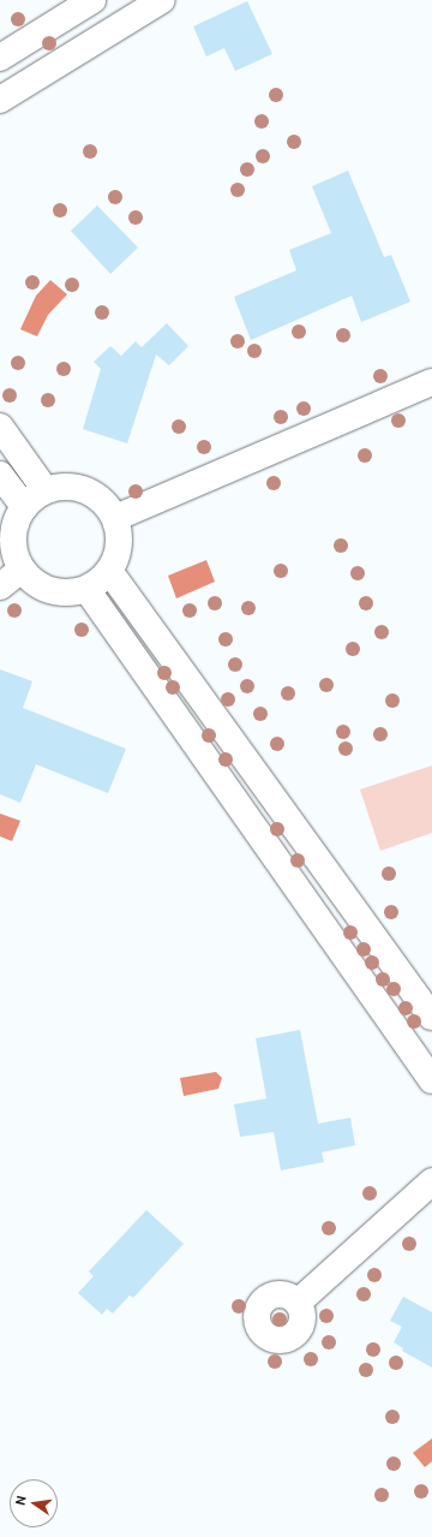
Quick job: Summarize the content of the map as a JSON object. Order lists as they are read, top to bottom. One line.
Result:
{"north":"left"}
